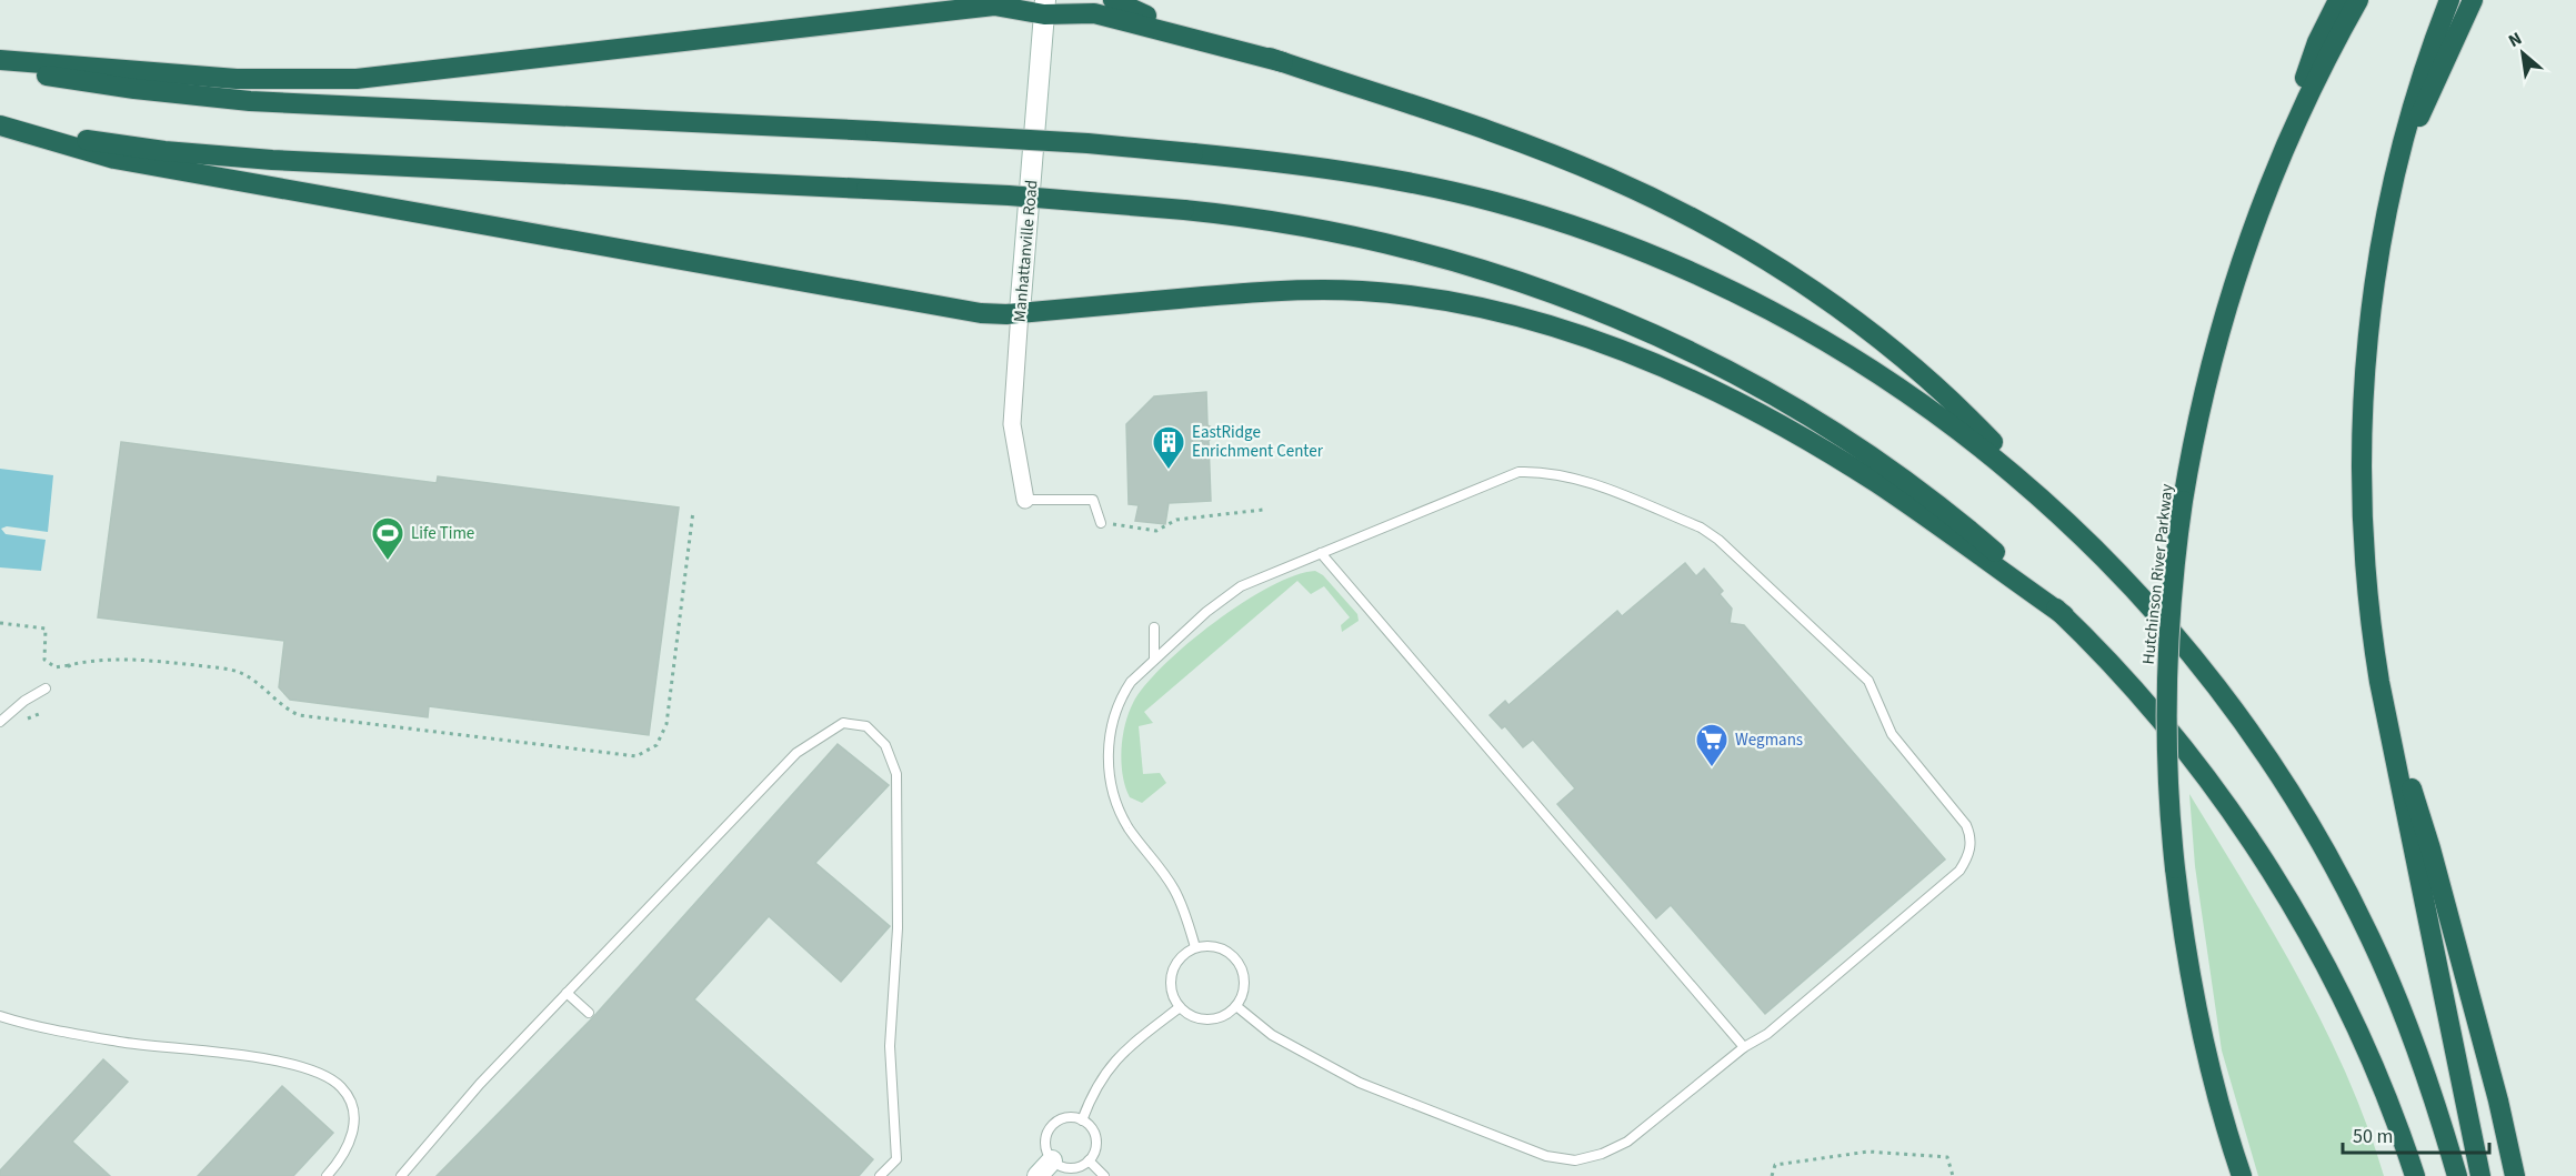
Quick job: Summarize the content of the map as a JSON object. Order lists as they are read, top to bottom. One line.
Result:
{"streets":{"highway":["Hutchinson River Parkway"],"street":["Manhattanville Road"]},"places":{"building":["EastRidge Enrichment Center"],"sports":["Life Time"],"supermarket":["Wegmans"]},"scale_bar":"50 m","north":"top left"}
